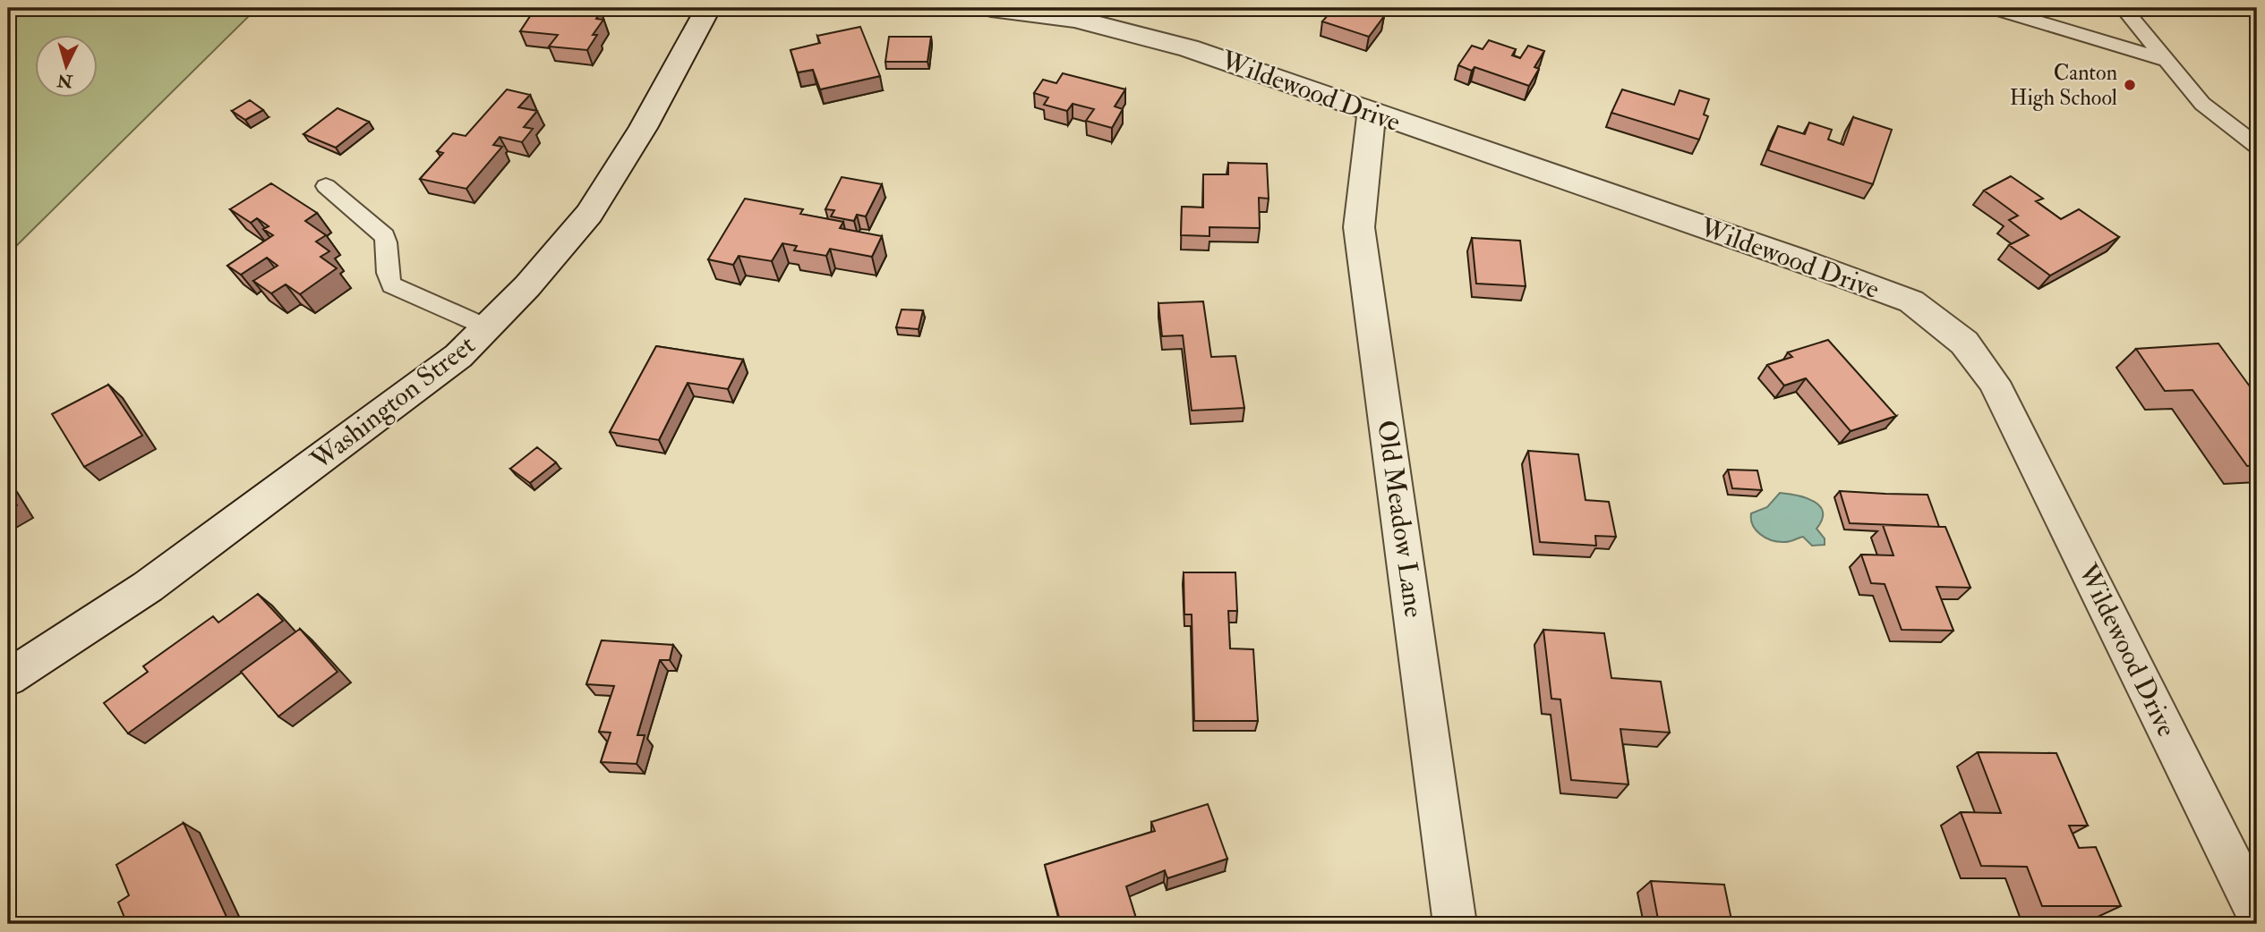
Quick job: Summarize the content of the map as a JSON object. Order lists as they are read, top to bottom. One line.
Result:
{"streets":{"street":["Wildewood Drive","Washington Street","Old Meadow Lane"]},"crossings":[["Wildewood Drive","Old Meadow Lane"]],"places":["Canton High School"],"north":"bottom"}
